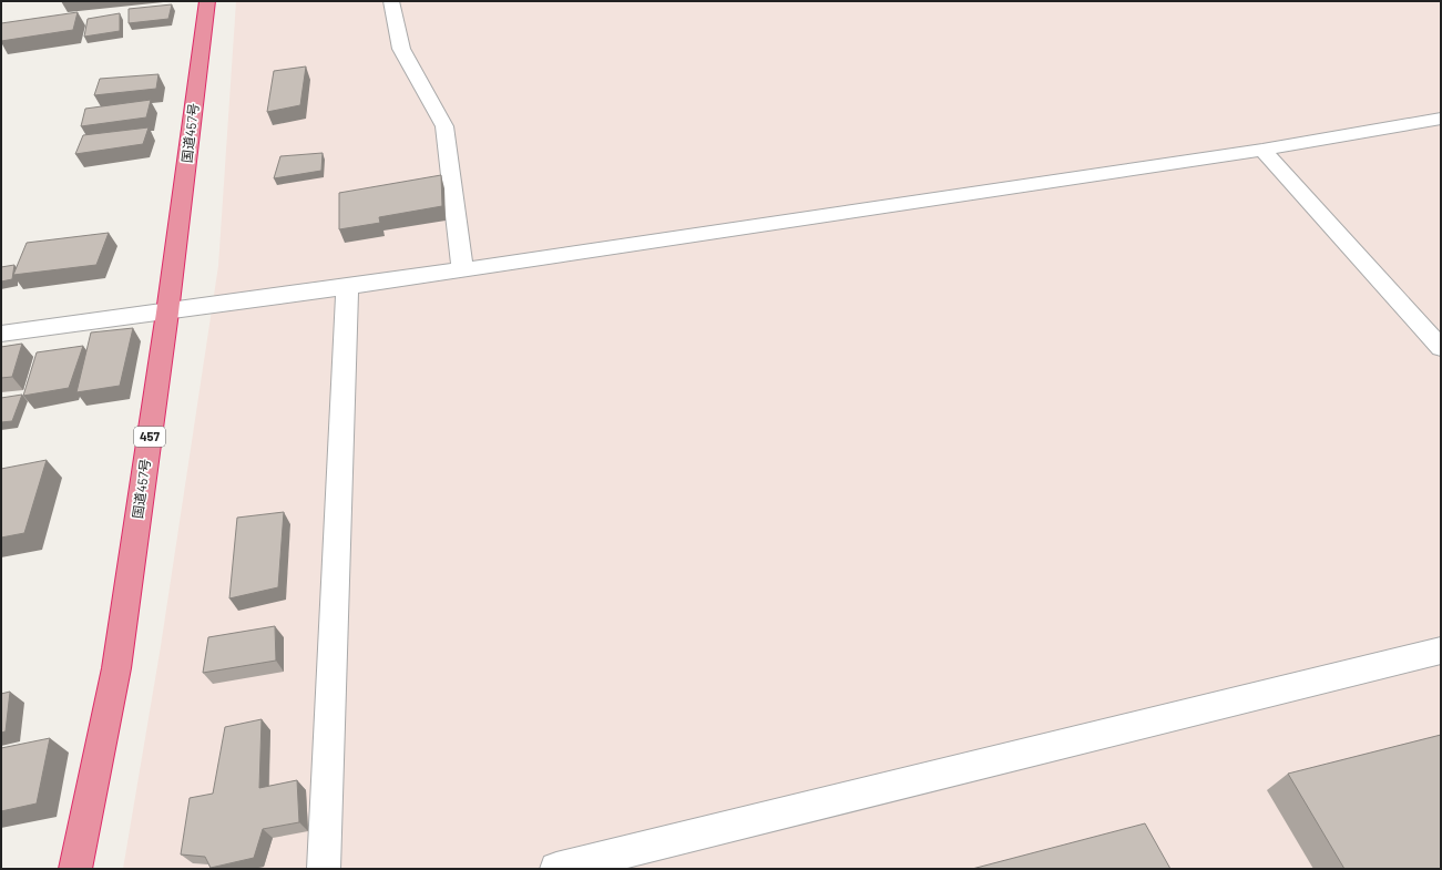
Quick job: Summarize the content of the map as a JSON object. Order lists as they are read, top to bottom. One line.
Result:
{"streets":{"highway":["国道457号","457"]}}
